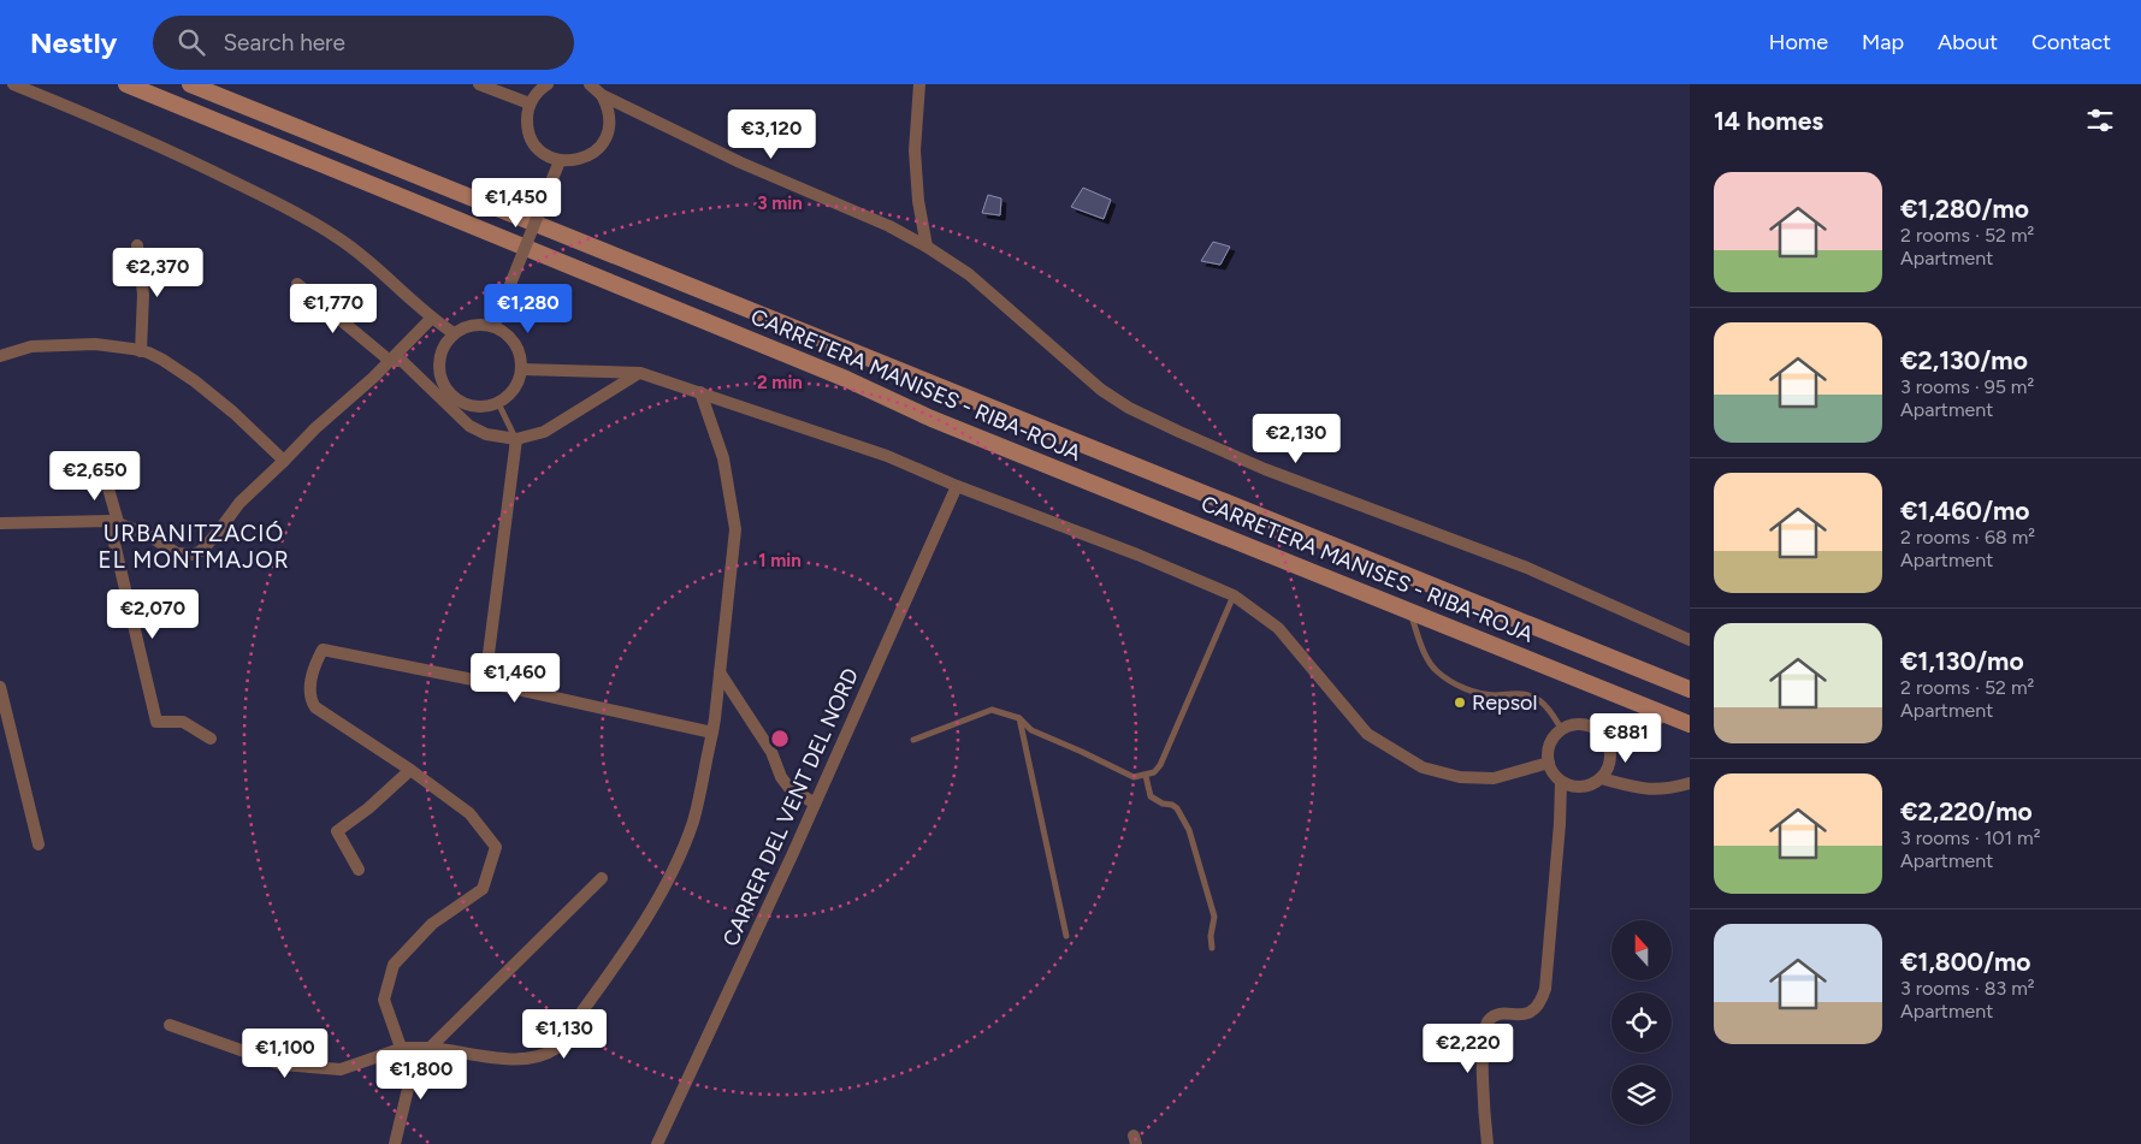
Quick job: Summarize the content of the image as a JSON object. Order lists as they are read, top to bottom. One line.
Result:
{"streets":{"main road":["CARRETERA MANISES - RIBA-ROJA"],"street":["CARRER DEL VENT DEL NORD"]},"districts":["URBANITZACIÓ EL MONTMAJOR"],"places":["Repsol"],"north":"top","page":{"header":"Nestly","search":"Search here","nav":["Home","Map","About","Contact"],"heading":"14 homes","price":["€3,120","€1,450","€2,370","€1,770","€1,280","€2,130","€2,650","€2,070","€1,460","€881","€1,130","€2,220","€1,100","€1,800"],"list":[{"name":"€1,280/mo","note":"2 rooms · 52 m² · Apartment"},{"name":"€2,130/mo","note":"3 rooms · 95 m² · Apartment"},{"name":"€1,460/mo","note":"2 rooms · 68 m² · Apartment"},{"name":"€1,130/mo","note":"2 rooms · 52 m² · Apartment"},{"name":"€2,220/mo","note":"3 rooms · 101 m² · Apartment"},{"name":"€1,800/mo","note":"3 rooms · 83 m² · Apartment"}]},"rings":["3 min","2 min","1 min"]}
